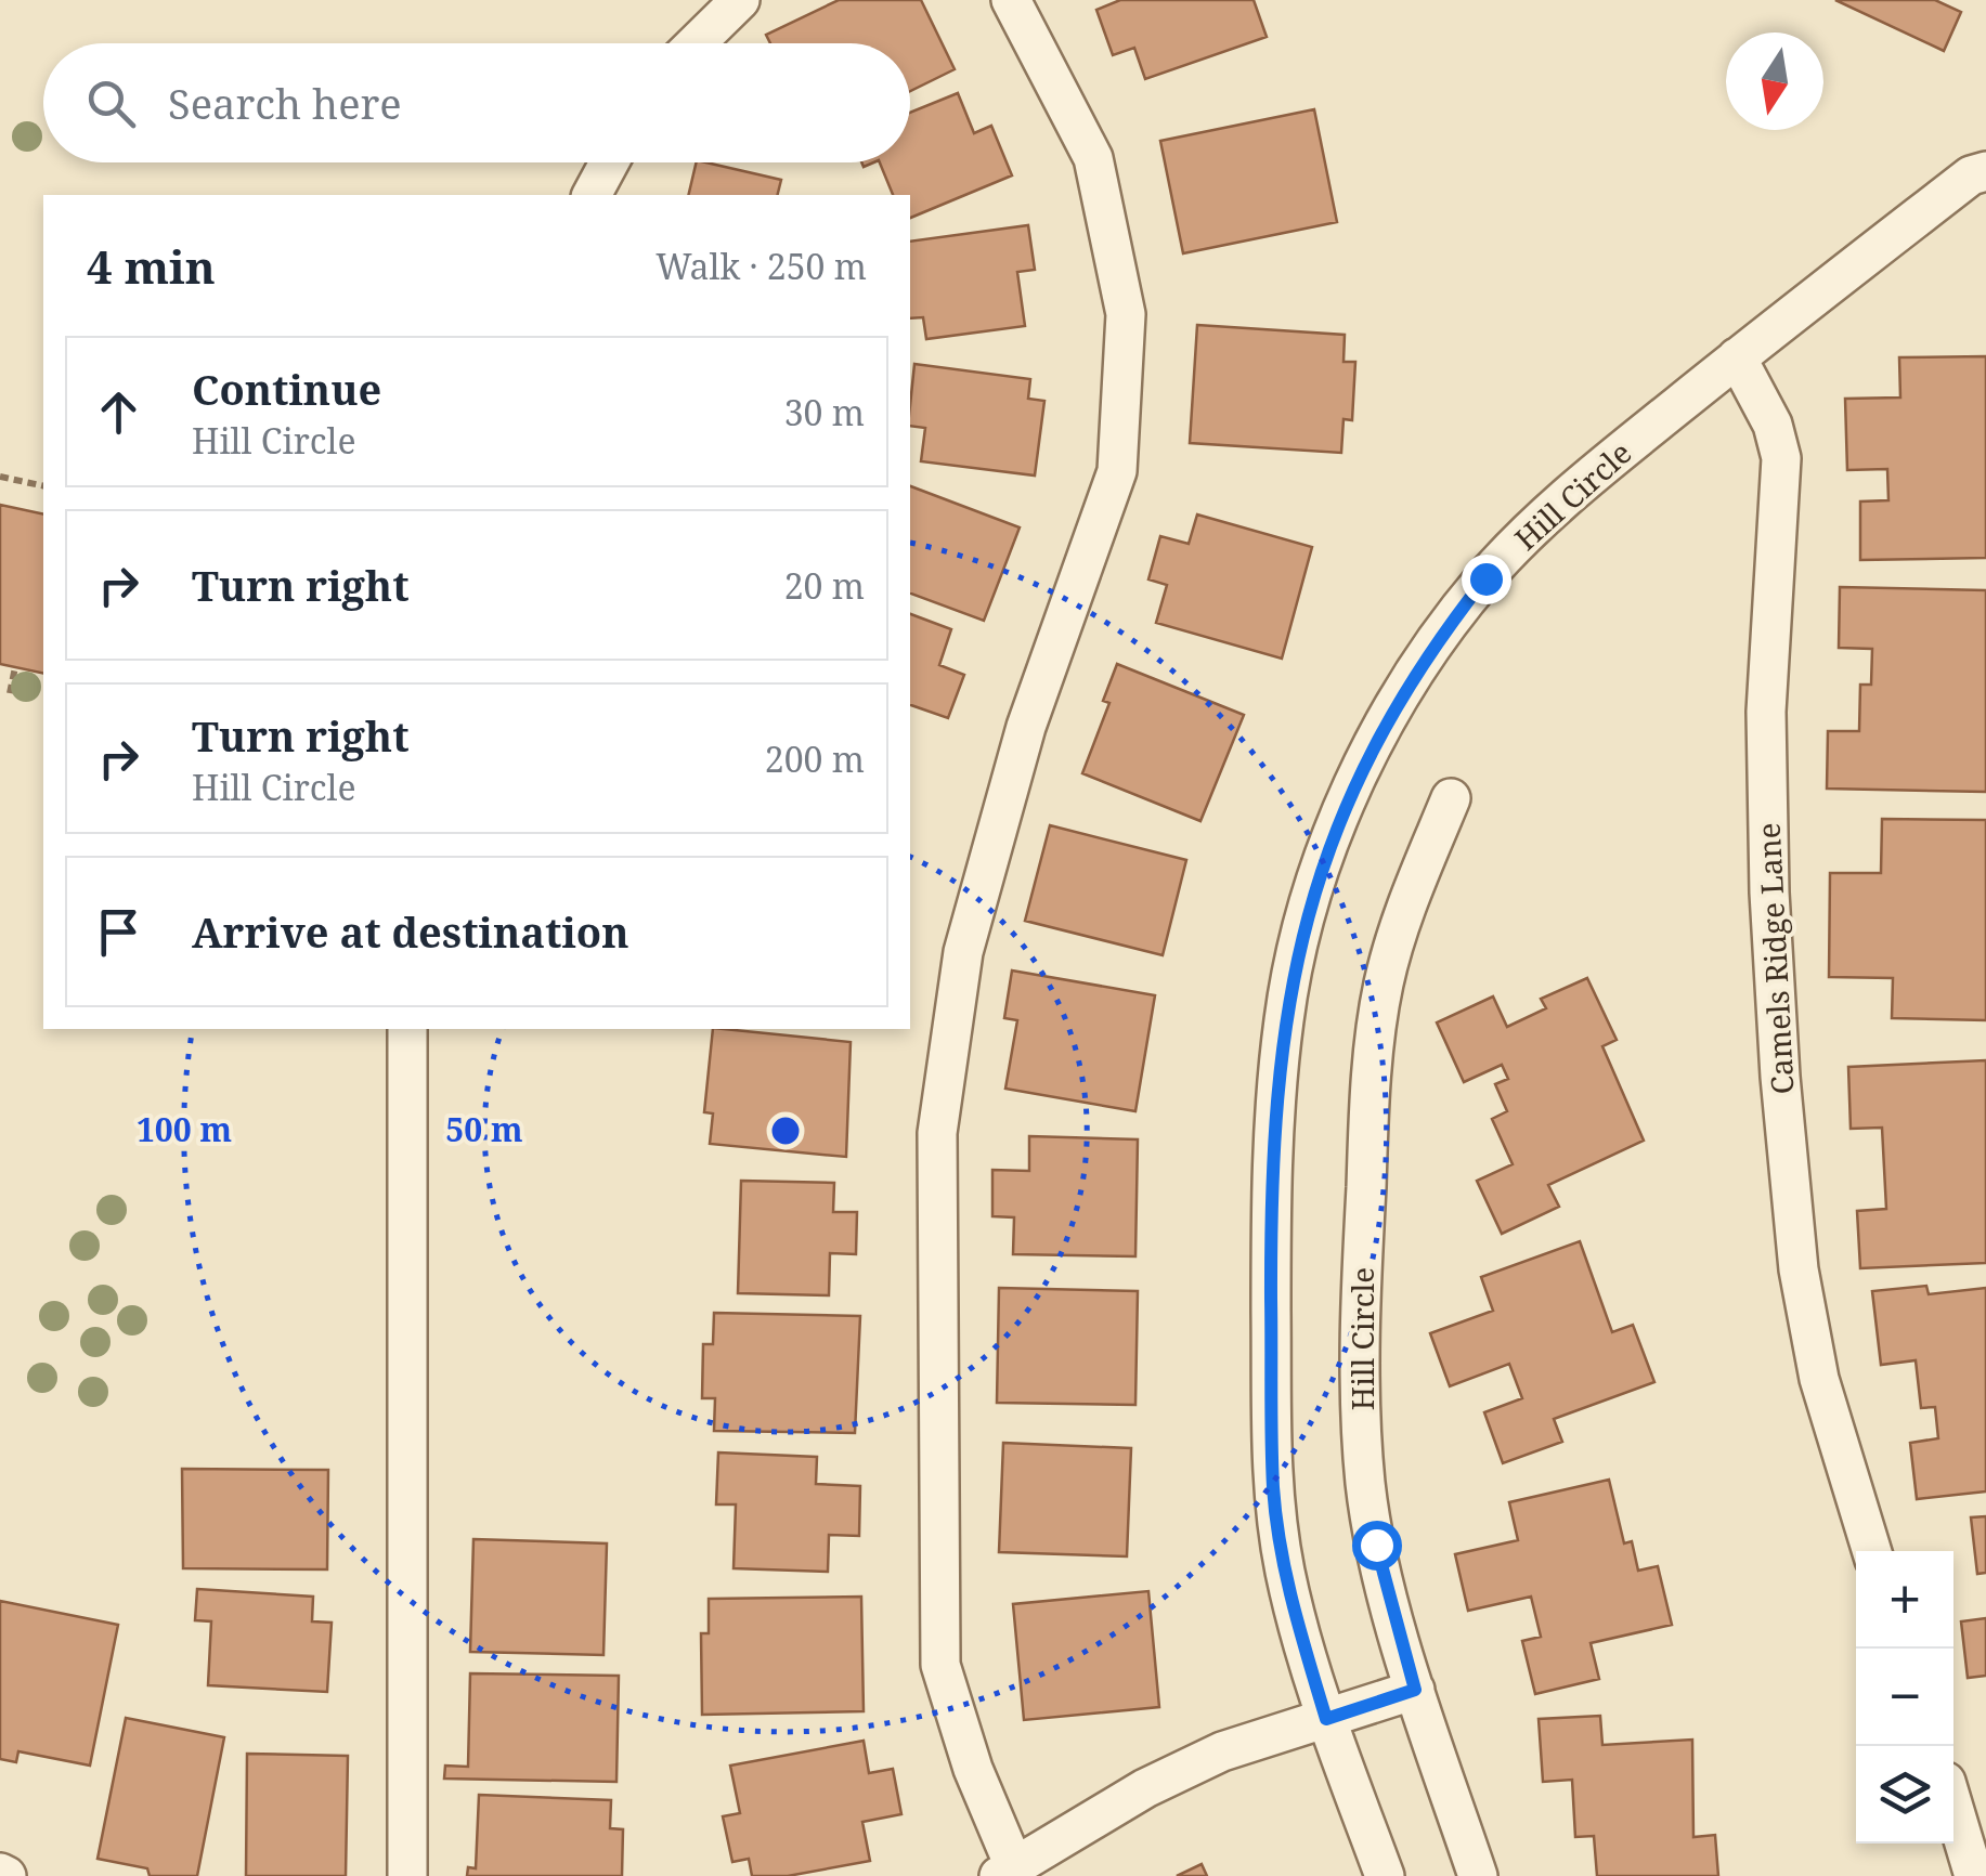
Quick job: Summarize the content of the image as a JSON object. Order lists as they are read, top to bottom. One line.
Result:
{"streets":{"street":["Hill Circle","Camels Ridge Lane"]},"crossings":[["Hill Circle","Camels Ridge Lane"]],"north":"bottom","page":{"search":"Search here","heading":["4 min","Walk · 250 m"],"list":[["Continue","Hill Circle","30 m"],["Turn right","20 m"],["Turn right","Hill Circle","200 m"],"Arrive at destination"],"map_buttons":["+","−"]},"rings":["100 m","50 m"]}
